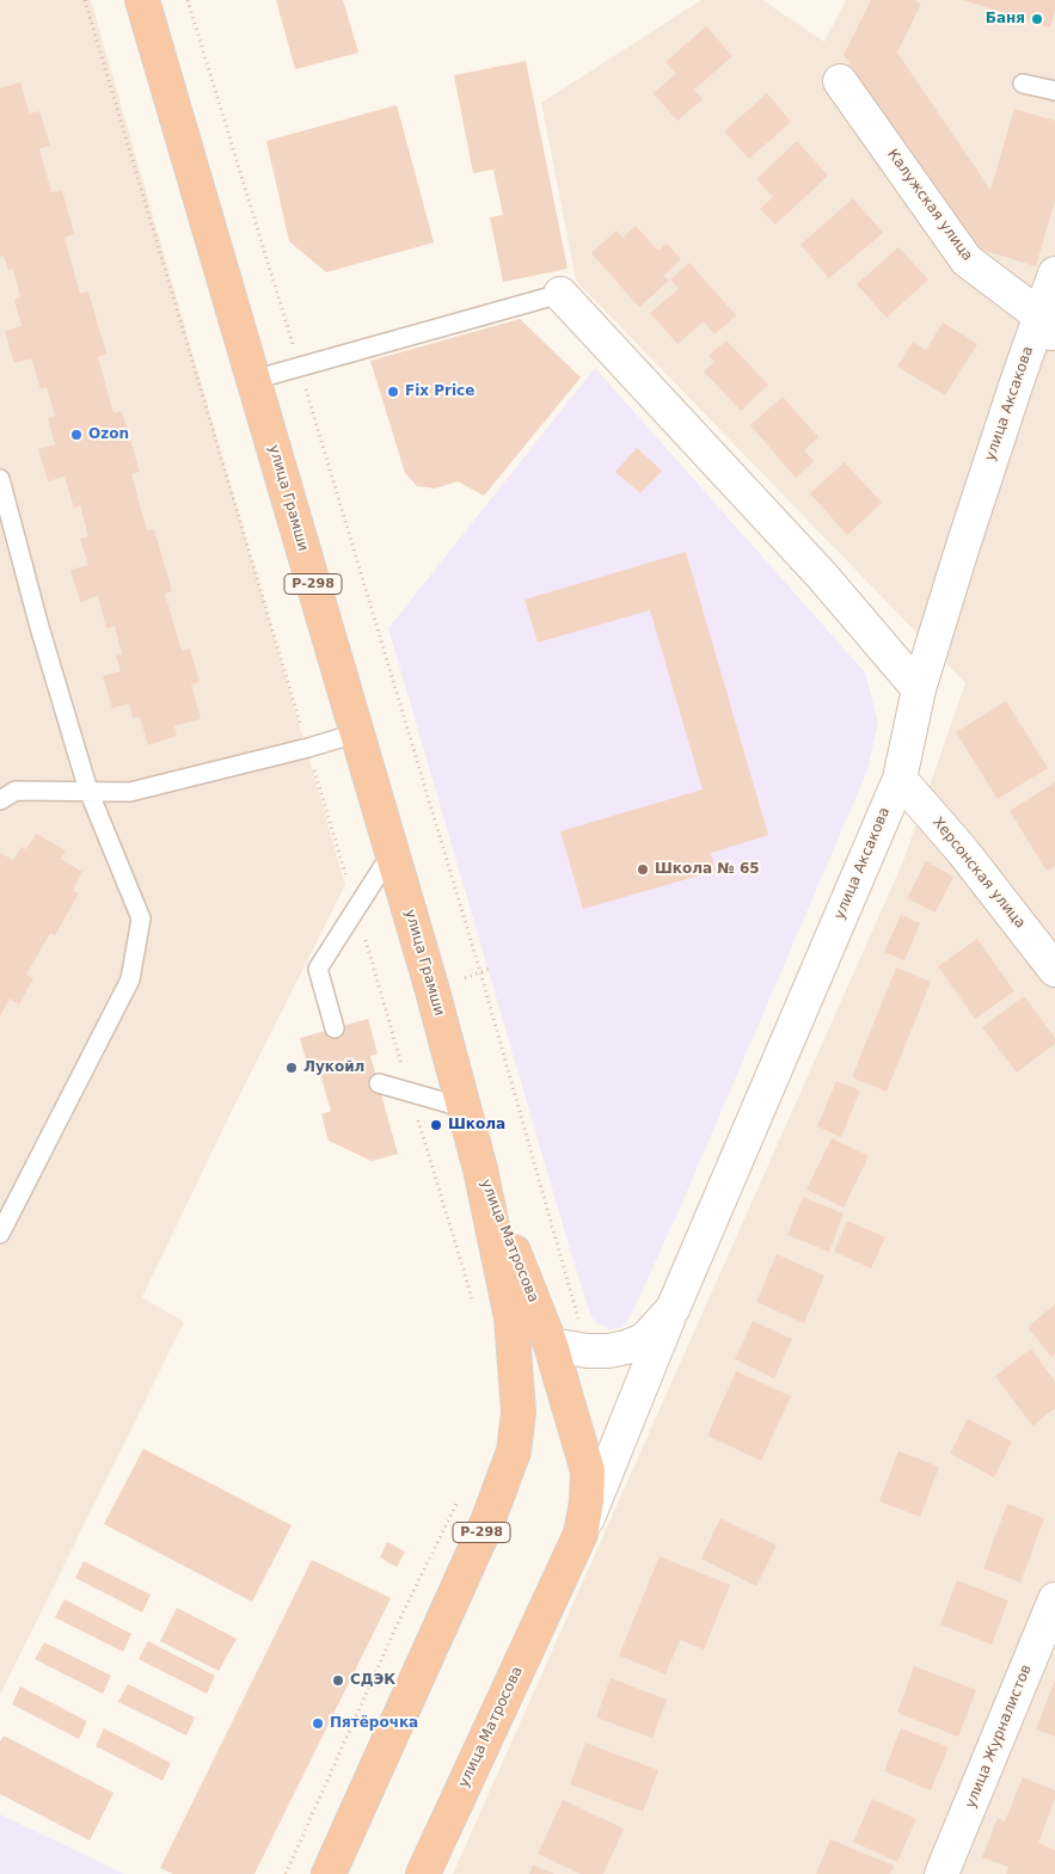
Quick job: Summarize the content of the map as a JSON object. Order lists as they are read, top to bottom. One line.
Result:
{"streets":{"highway":["улица Грамши","Р-298","улица Матросова"],"street":["Калужская улица","улица Аксакова","Херсонская улица","улица Журналистов"]},"crossings":[["Калужская улица","улица Аксакова"],["улица Аксакова","Херсонская улица"],["улица Аксакова","улица Матросова"],["улица Грамши","улица Матросова"]],"places":["Баня","Fix Price","Ozon","Школа № 65","Лукойл","Школа","СДЭК","Пятёрочка"]}
